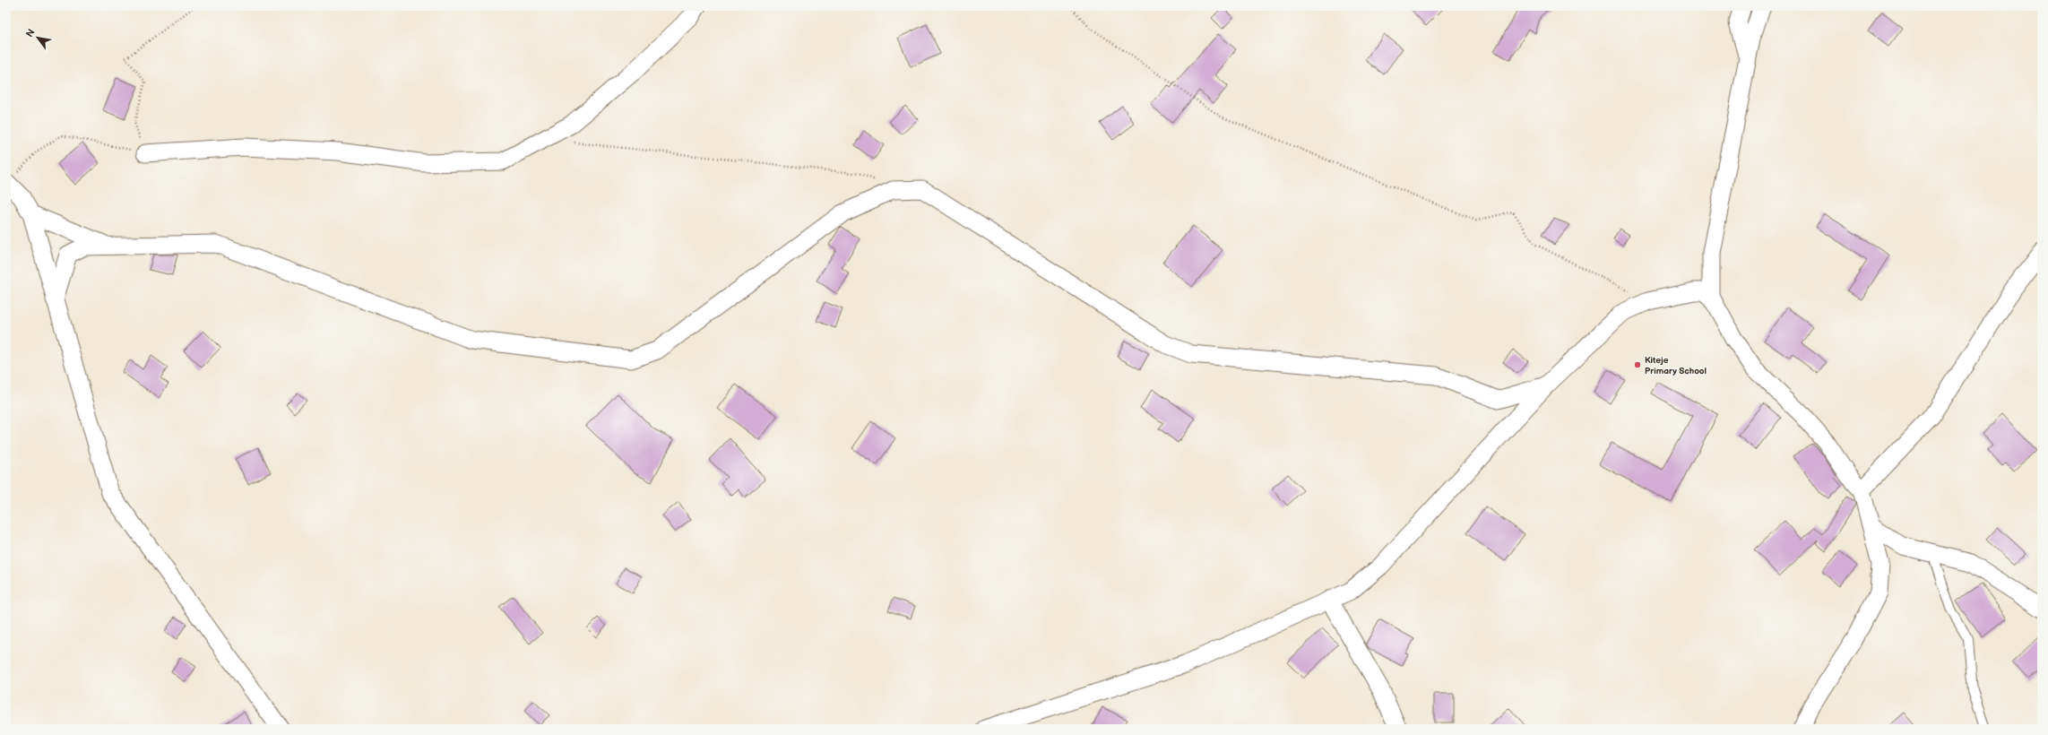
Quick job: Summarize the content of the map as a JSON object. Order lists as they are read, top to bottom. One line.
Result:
{"places":["Kiteje Primary School"],"north":"top left"}
